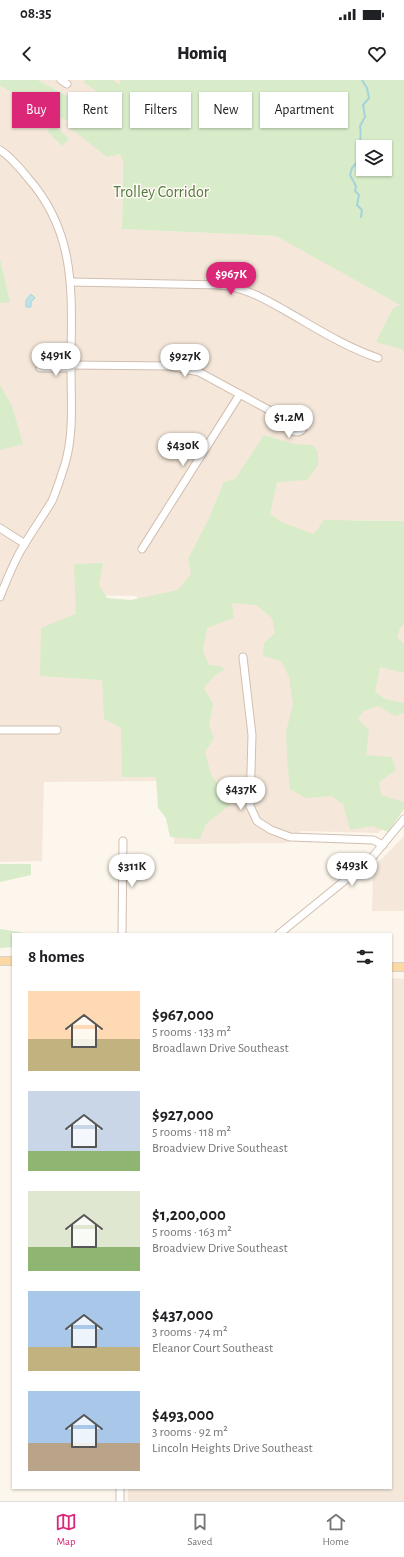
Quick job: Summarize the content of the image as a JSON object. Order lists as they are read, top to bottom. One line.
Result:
{"parks":["Trolley Corridor"],"page":{"status":"08:35","header":"Homiq","chip":["Buy","Rent","Filters","New","Apartment"],"price":["$967K","$491K","$927K","$1.2M","$430K","$437K","$493K","$311K"],"heading":"8 homes","list":[{"name":"$967,000","note":"5 rooms · 133 m² · Broadlawn Drive Southeast"},{"name":"$927,000","note":"5 rooms · 118 m² · Broadview Drive Southeast"},{"name":"$1,200,000","note":"5 rooms · 163 m² · Broadview Drive Southeast"},{"name":"$437,000","note":"3 rooms · 74 m² · Eleanor Court Southeast"},{"name":"$493,000","note":"3 rooms · 92 m² · Lincoln Heights Drive Southeast"}],"tabs":["Map","Saved","Home"]}}
